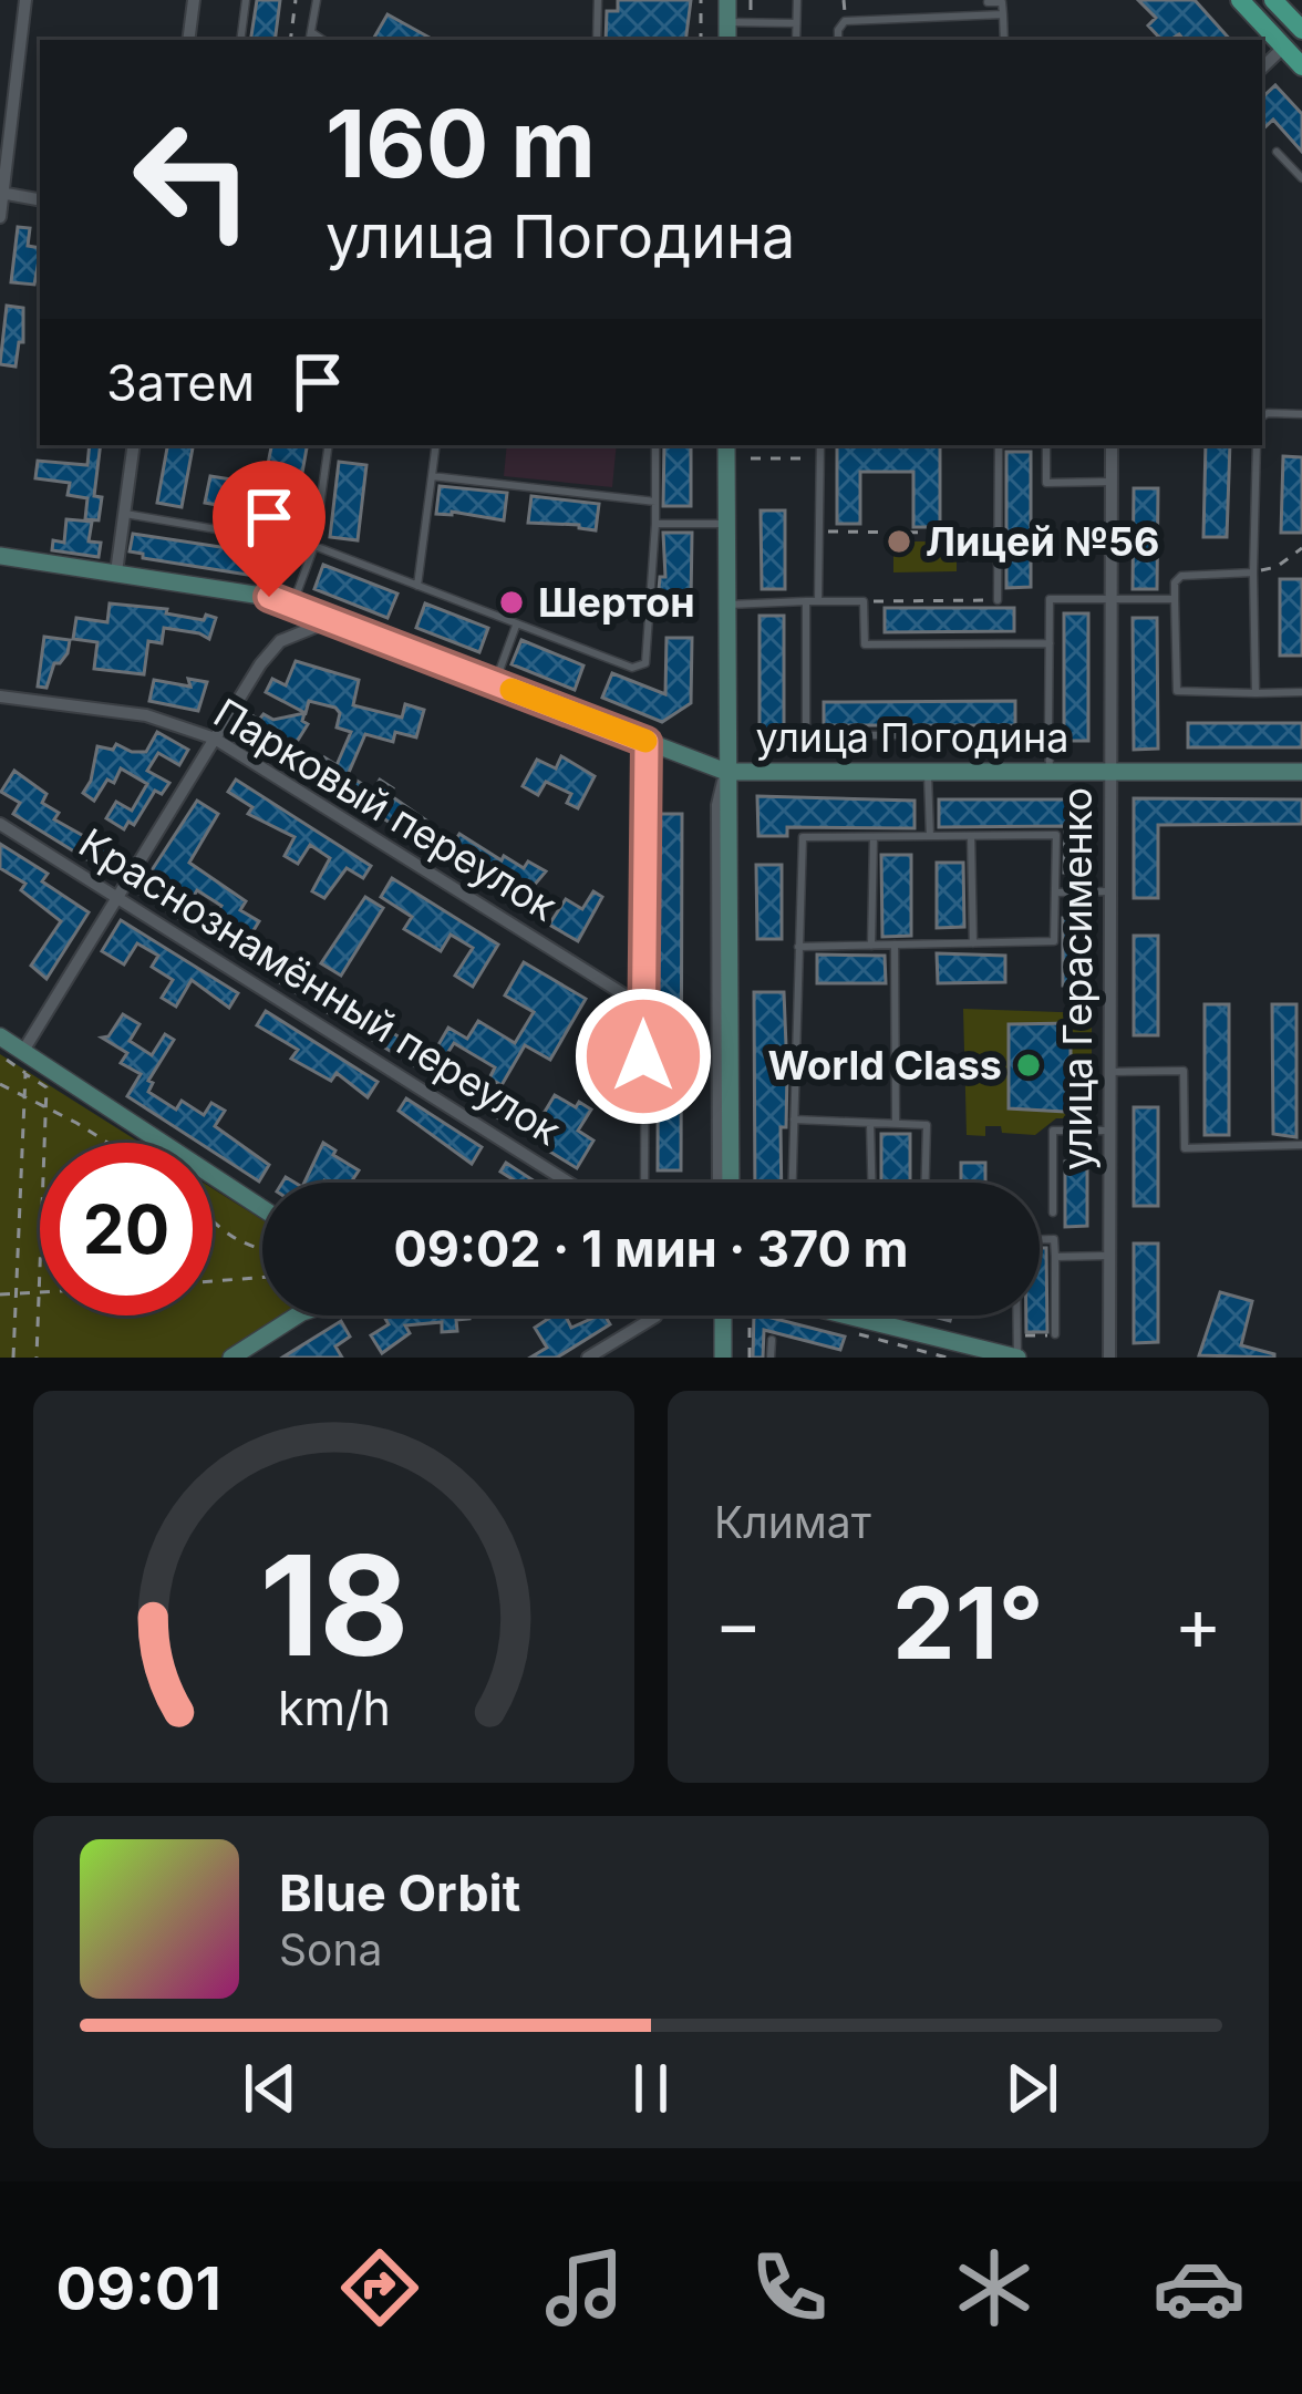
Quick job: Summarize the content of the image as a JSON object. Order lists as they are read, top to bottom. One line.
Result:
{"streets":{"street":["улица Погодина","Парковый переулок","улица Герасименко","Краснознамённый переулок"]},"crossings":[["улица Погодина","улица Герасименко"]],"places":["Лицей №56","Шертон","World Class"],"page":{"turn":["160 m","улица Погодина"],"then":"Затем","limit":"20","trip":"09:02 · 1 мин · 370 m","tile":"Климат","heat":["−","21°","+"],"song":["Blue Orbit","Sona"],"tabs":"09:01","gauge":["18","km/h"]}}
